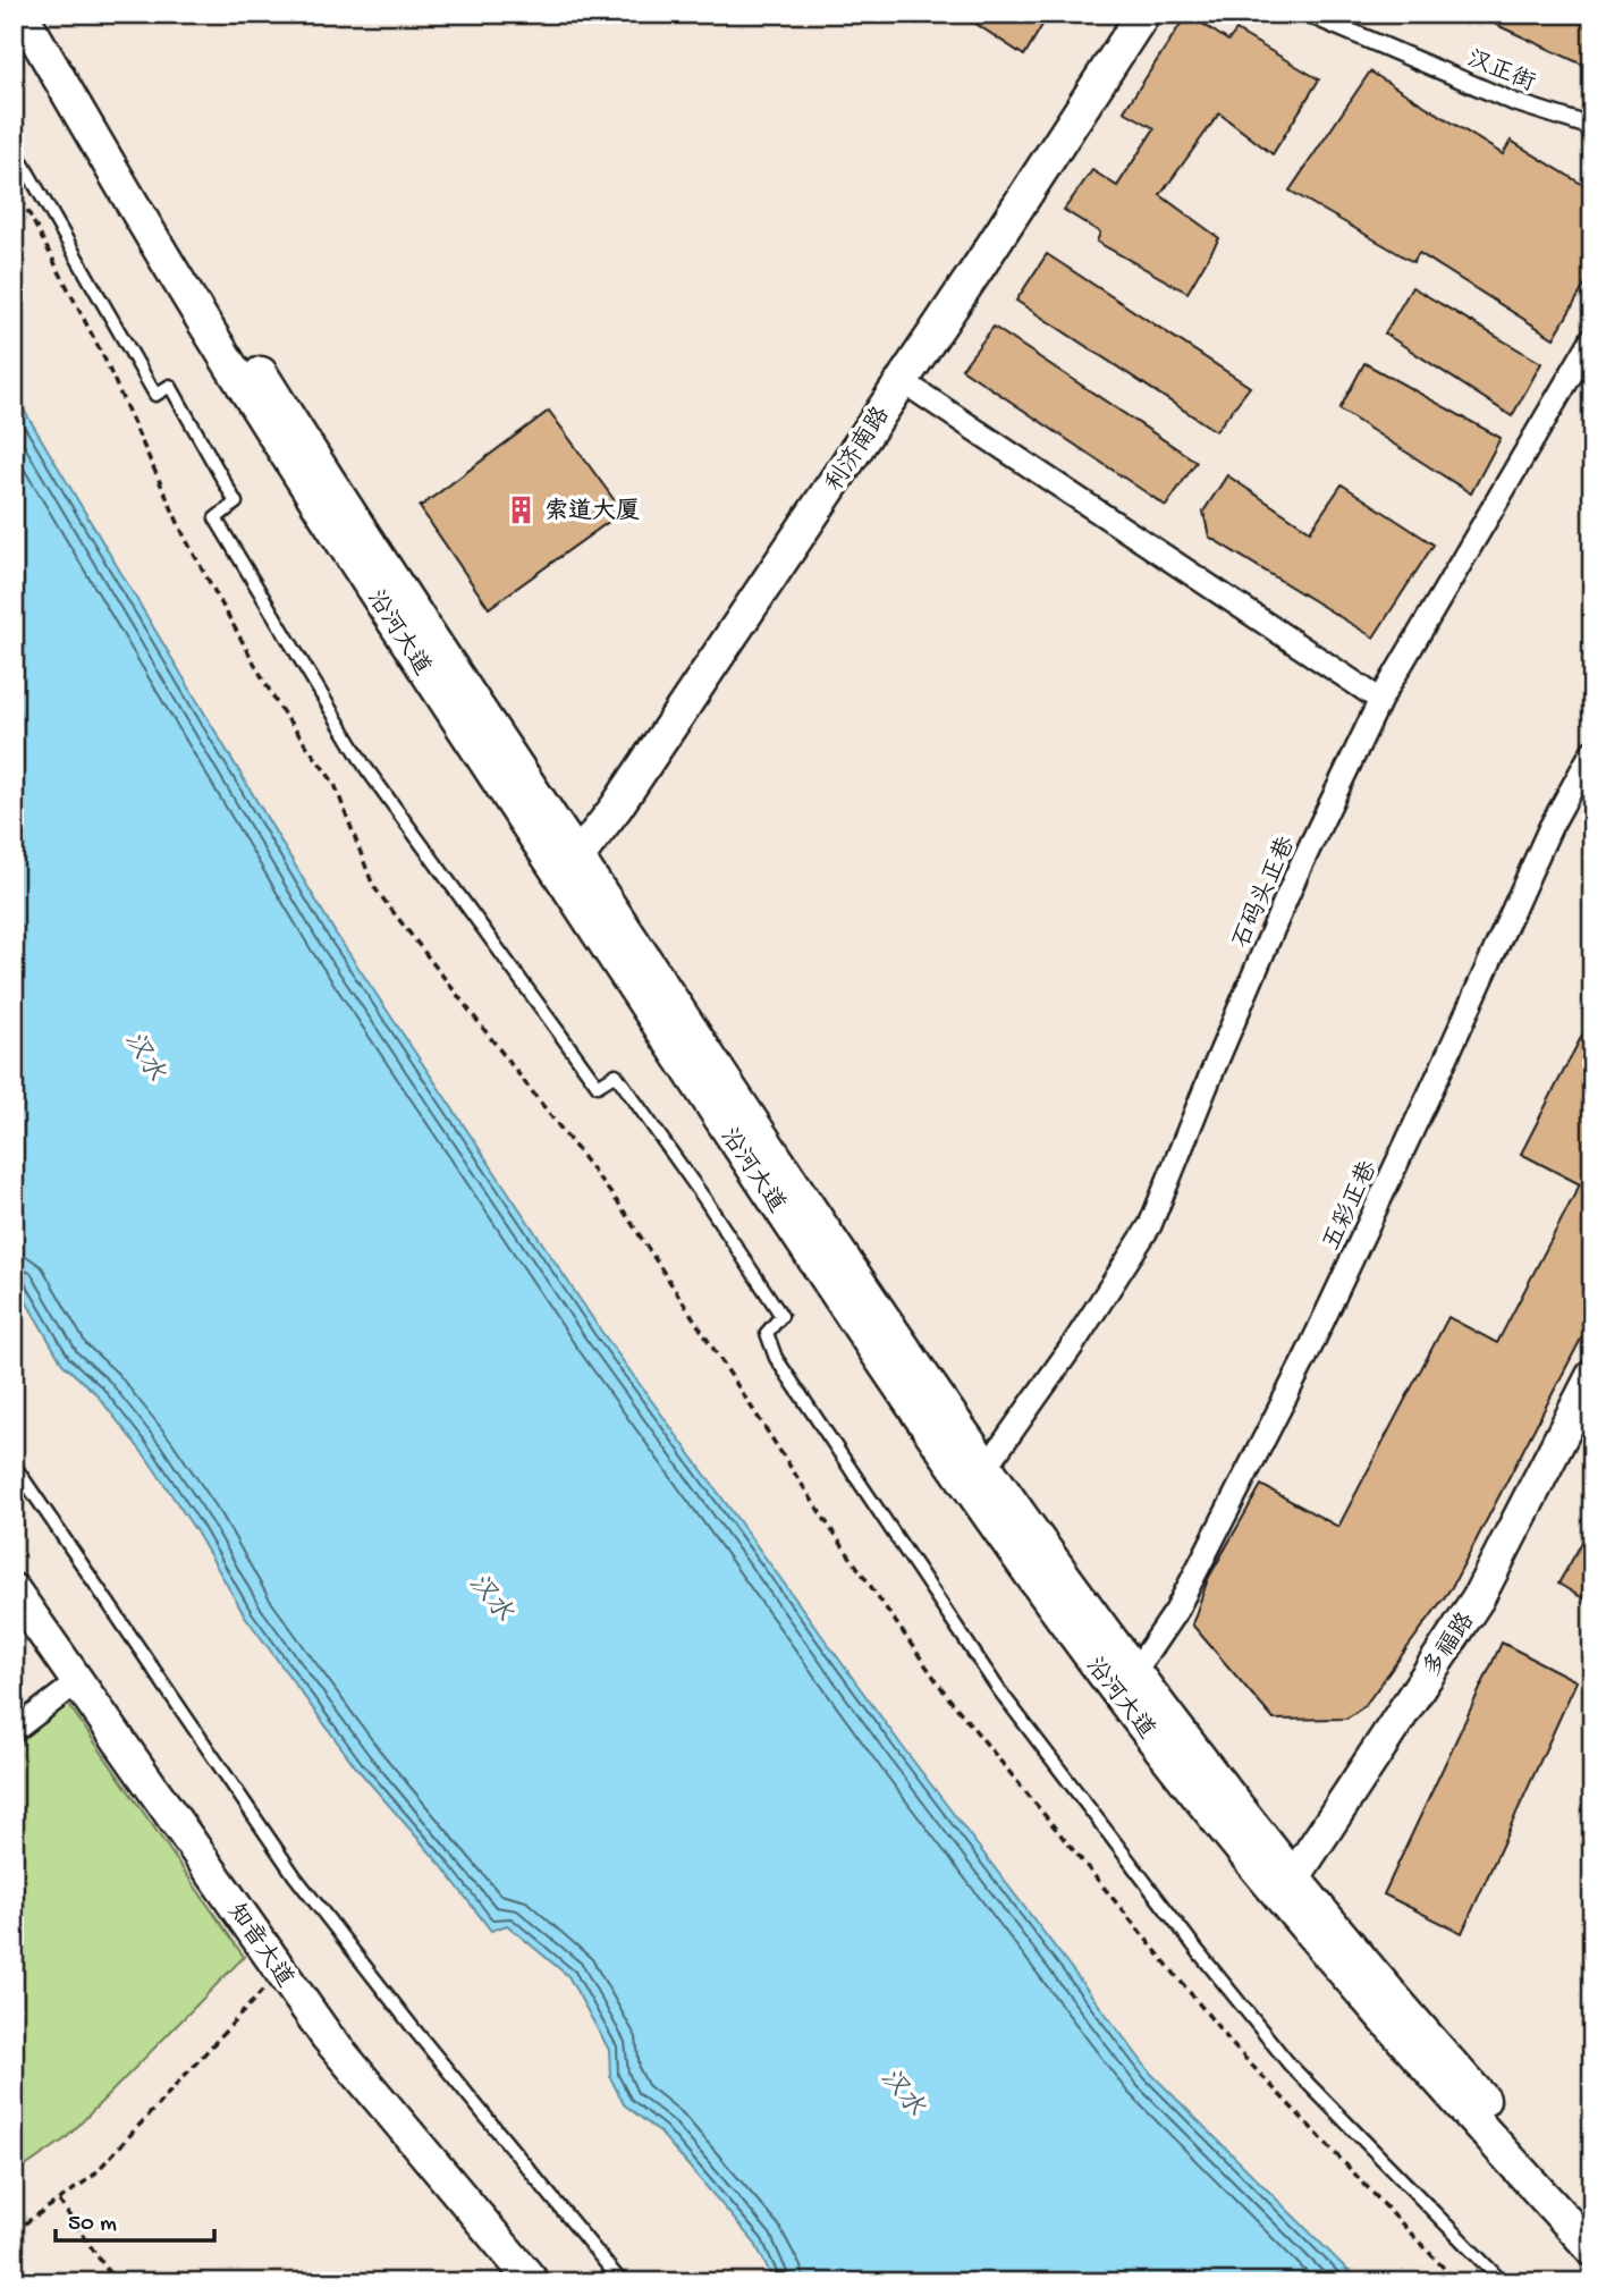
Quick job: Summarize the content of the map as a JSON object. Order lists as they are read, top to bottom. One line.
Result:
{"streets":{"main road":["利济南路","沿河大道","多福路","知音大道"],"street":["汉正街","石码头正巷","五彩正巷"]},"crossings":[["利济南路","沿河大道"],["沿河大道","石码头正巷"],["沿河大道","五彩正巷"],["沿河大道","多福路"]],"water":["汉水"],"places":{"building":["索道大厦"]},"scale_bar":"50 m"}
